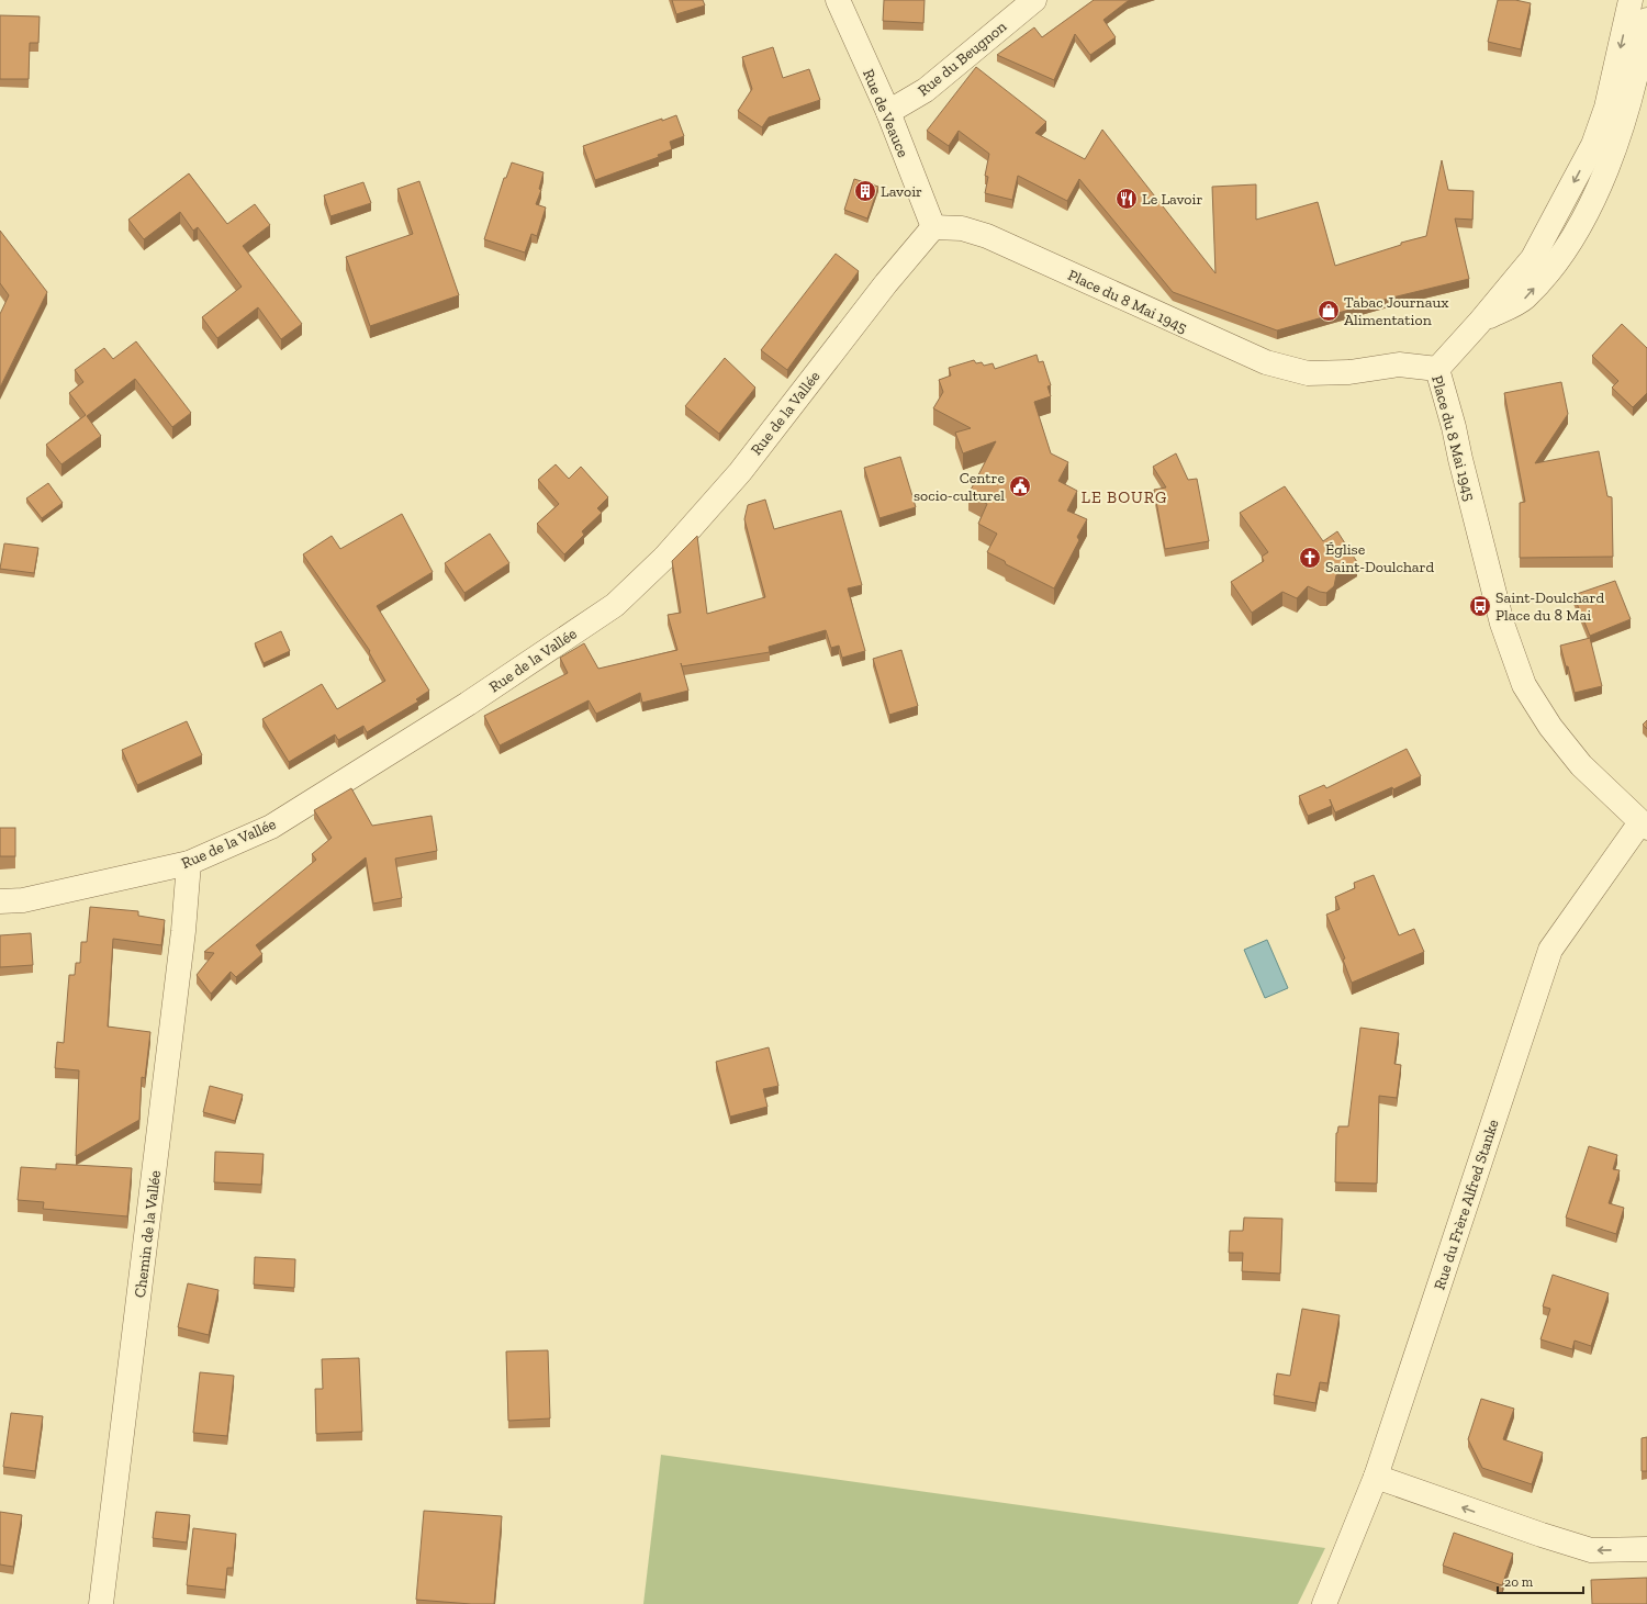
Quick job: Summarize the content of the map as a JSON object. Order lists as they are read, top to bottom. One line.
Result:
{"streets":{"street":["Rue du Beugnon","Rue de Veauce","Place du 8 Mai 1945","Rue de la Vallée","Rue du Frère Alfred Stanke","Chemin de la Vallée"]},"crossings":[["Rue du Beugnon","Rue de Veauce"],["Rue de Veauce","Place du 8 Mai 1945"],["Rue de Veauce","Rue de la Vallée"],["Place du 8 Mai 1945","Rue de la Vallée"],["Place du 8 Mai 1945","Rue du Frère Alfred Stanke"],["Rue de la Vallée","Chemin de la Vallée"]],"districts":["LE BOURG"],"places":{"building":["Lavoir"],"restaurant":["Le Lavoir"],"shop":["Tabac Journaux Alimentation"],"public building":["Centre socio-culturel"],"church":["Église Saint-Doulchard"],"bus stop":["Saint-Doulchard Place du 8 Mai"]},"scale_bar":"20 m"}
